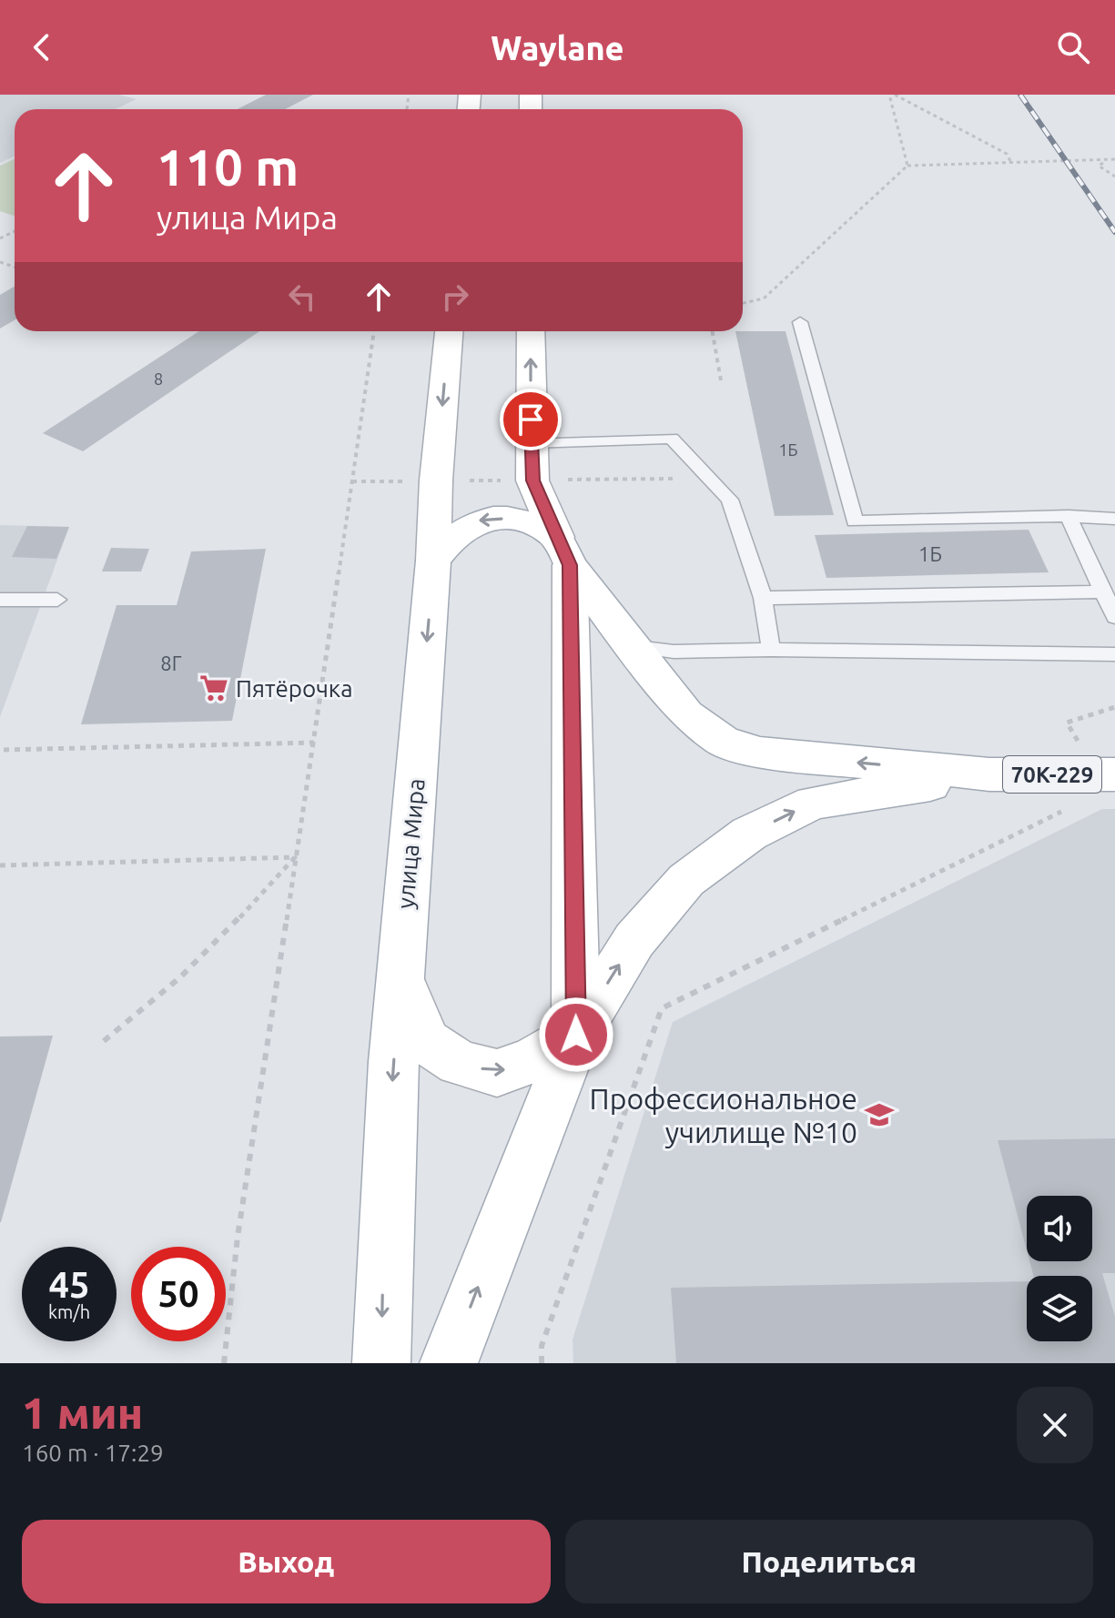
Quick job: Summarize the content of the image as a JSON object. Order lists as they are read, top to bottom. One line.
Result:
{"streets":{"main road":["70К-229","улица Мира"]},"places":{"supermarket":["Пятёрочка"],"school or university":["Профессиональное училище №10"]},"house_numbers":["8","1Б","1Б","8Г"],"page":{"header":"Waylane","turn":["110 m","улица Мира"],"speed":"45 km/h","limit":"50","heading":["1 мин","160 m · 17:29"],"buttons":["Выход","Поделиться"]}}
